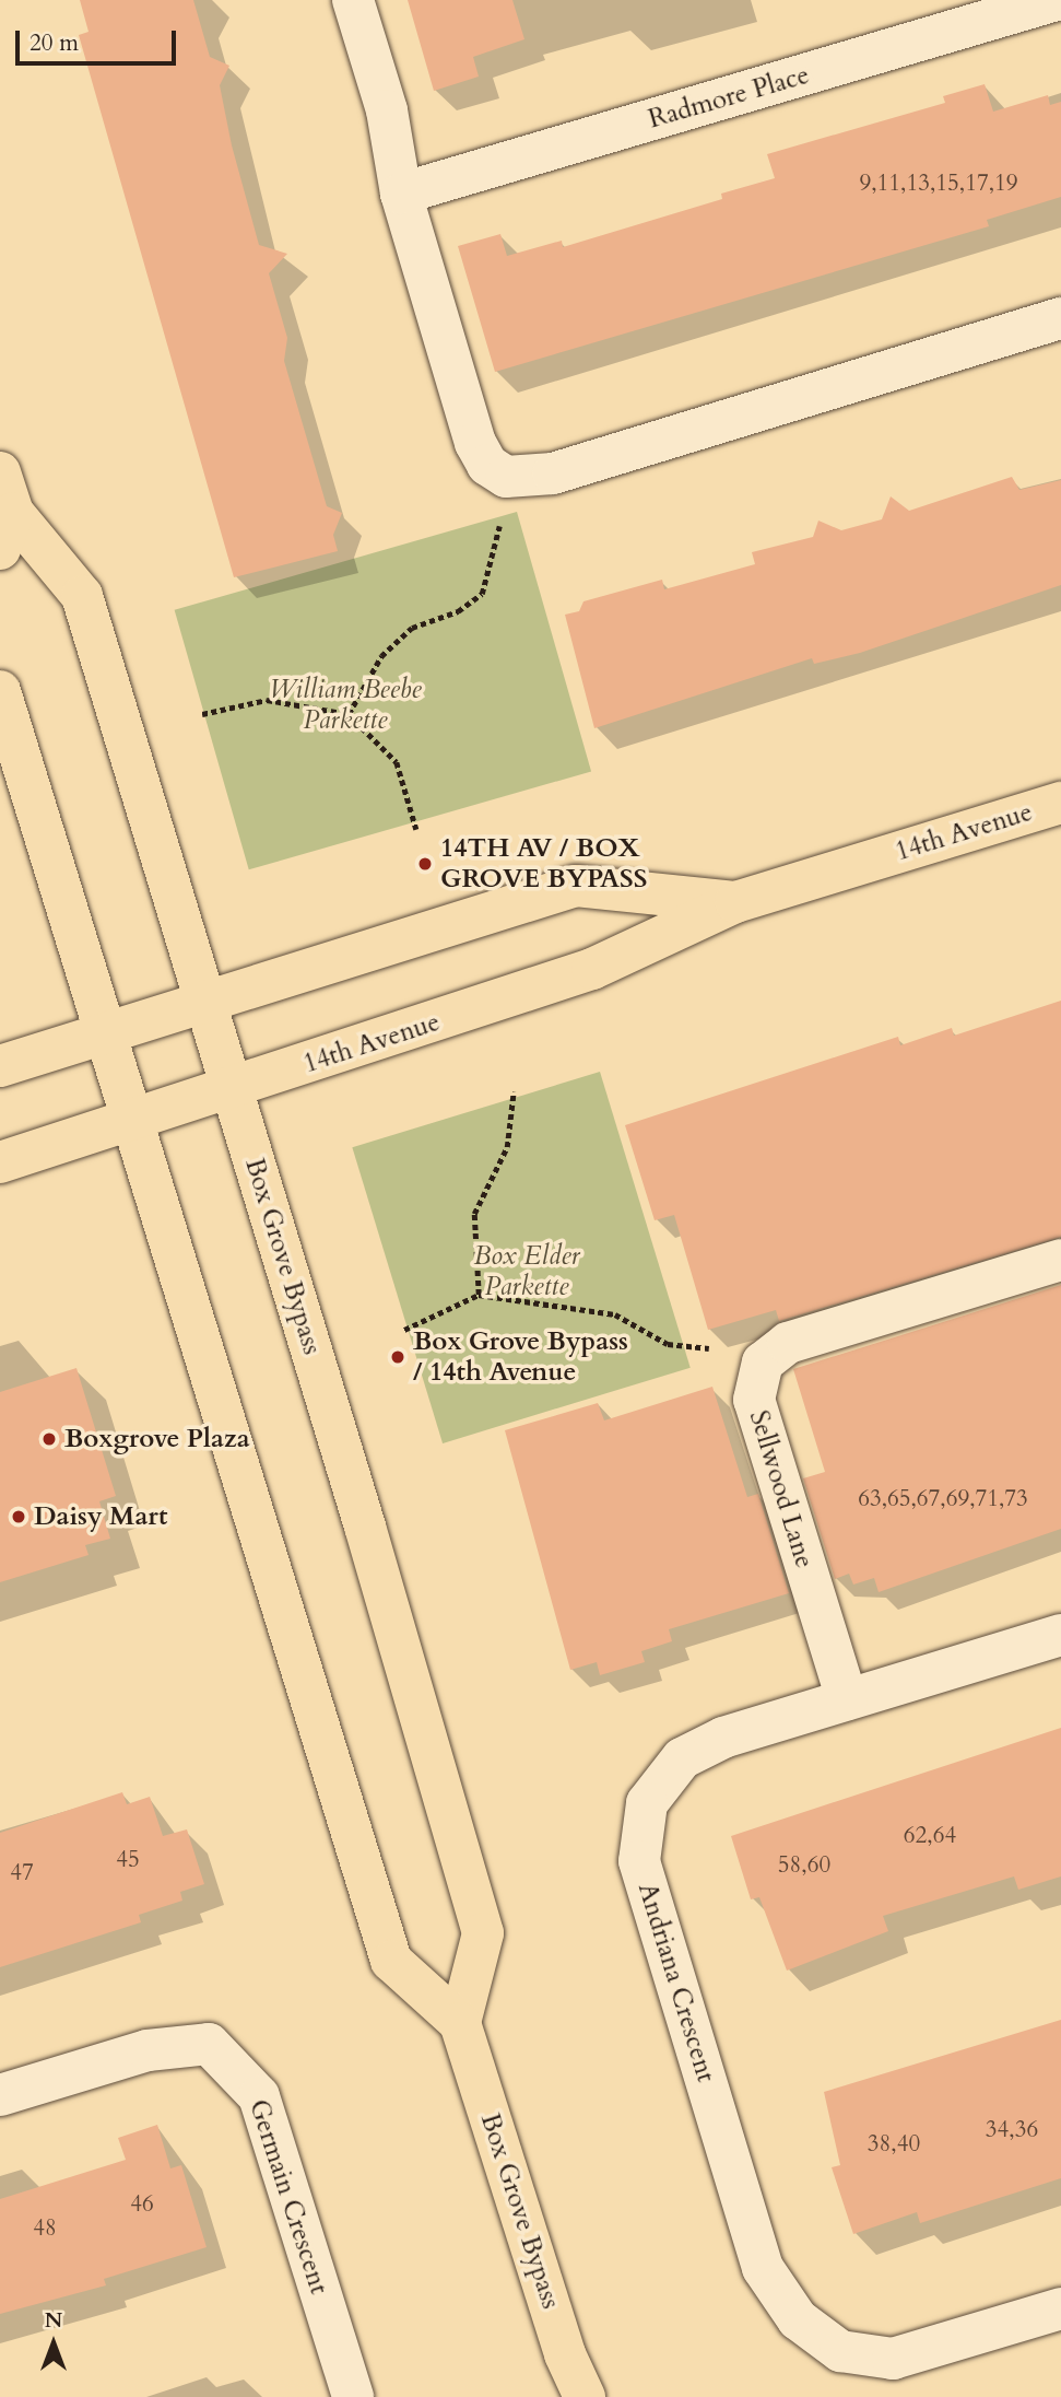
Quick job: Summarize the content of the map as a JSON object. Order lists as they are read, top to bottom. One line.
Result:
{"streets":{"main road":["14th Avenue","Box Grove Bypass"],"street":["Radmore Place","Sellwood Lane","Andriana Crescent","Germain Crescent"]},"crossings":[["14th Avenue","Box Grove Bypass"],["Sellwood Lane","Andriana Crescent"]],"parks":["William Beebe Parkette","Box Elder Parkette"],"places":["14TH AV / BOX GROVE BYPASS","Box Grove Bypass / 14th Avenue","Boxgrove Plaza","Daisy Mart"],"house_numbers":["9,11,13,15,17,19","63,65,67,69,71,73","62,64","45","58,60","47","34,36","38,40","46","48"],"scale_bar":"20 m","north":"top"}
